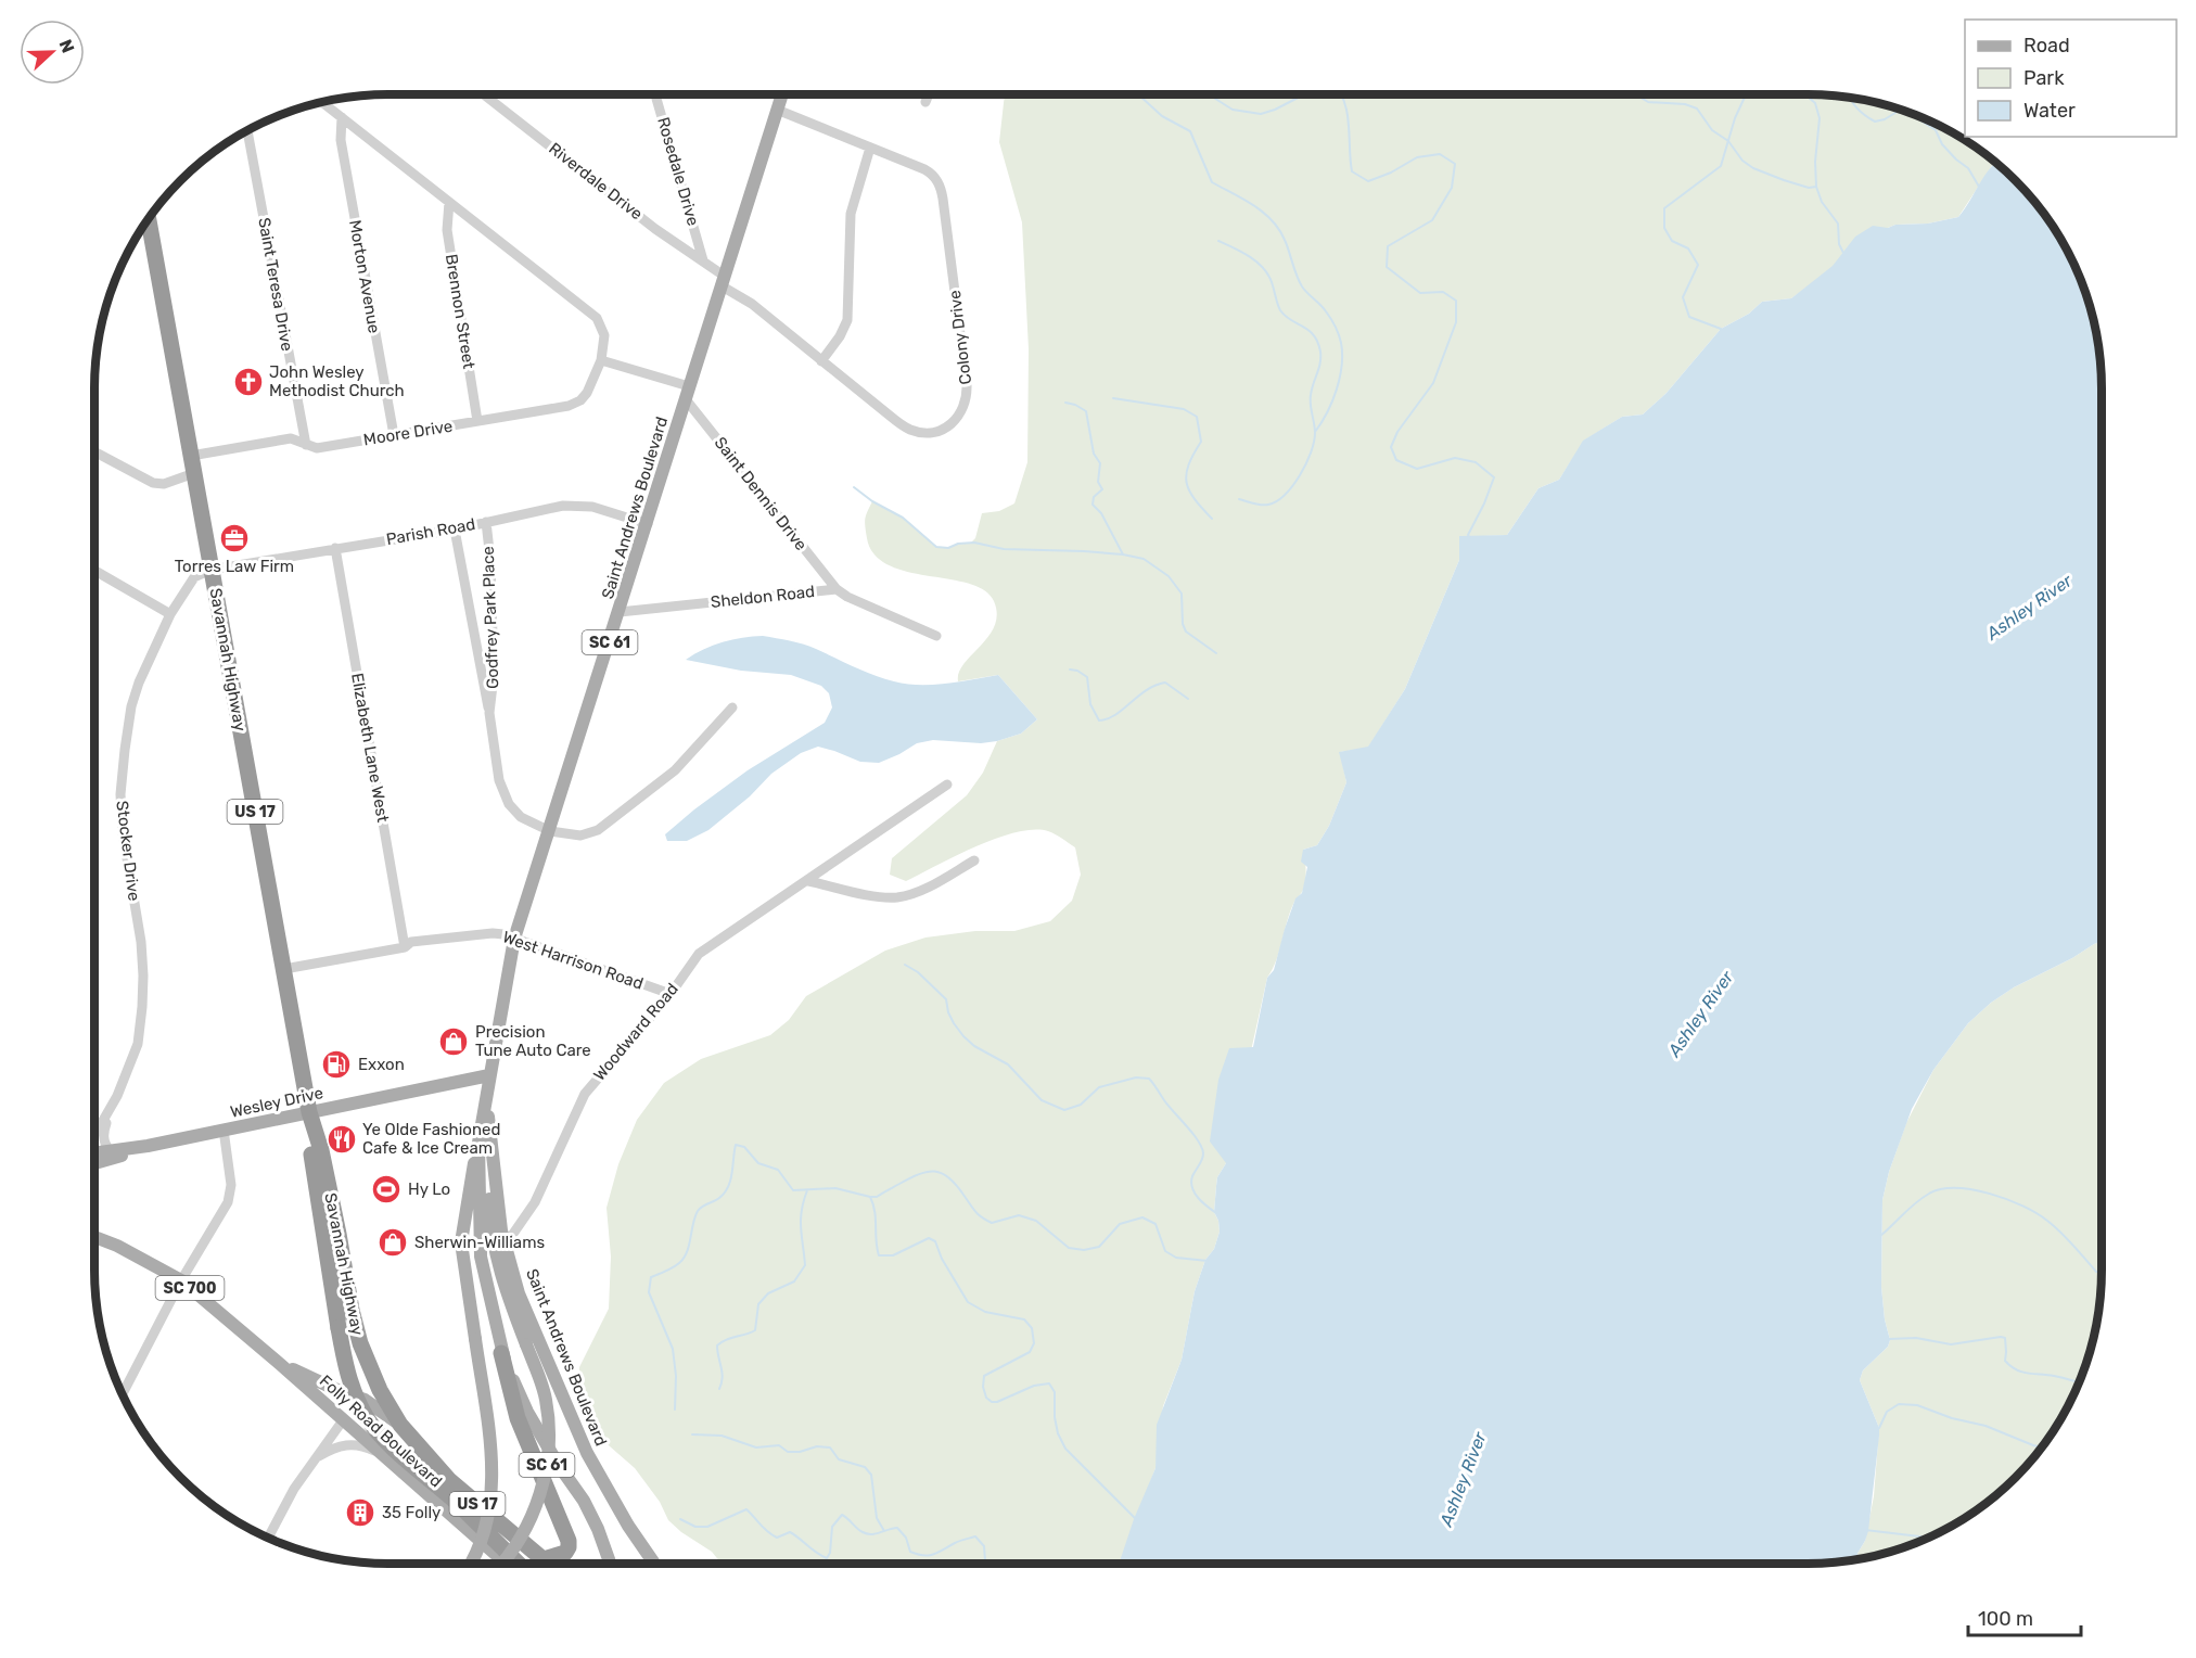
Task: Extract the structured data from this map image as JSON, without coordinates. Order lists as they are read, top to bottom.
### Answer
{
  "streets": {
    "highway": ["Savannah Highway", "US 17"],
    "main road": [
      "Saint Andrews Boulevard",
      "SC 61",
      "Wesley Drive",
      "SC 700",
      "Folly Road Boulevard"
    ],
    "street": [
      "Rosedale Drive",
      "Riverdale Drive",
      "Morton Avenue",
      "Saint Teresa Drive",
      "Brennon Street",
      "Colony Drive",
      "Moore Drive",
      "Saint Dennis Drive",
      "Parish Road",
      "Sheldon Road",
      "Godfrey Park Place",
      "Elizabeth Lane West",
      "Stocker Drive",
      "West Harrison Road",
      "Woodward Road"
    ]
  },
  "crossings": [
    ["Rosedale Drive", "Riverdale Drive"],
    ["Riverdale Drive", "Colony Drive"],
    ["Riverdale Drive", "Saint Andrews Boulevard"],
    ["Morton Avenue", "Moore Drive"],
    ["Saint Teresa Drive", "Moore Drive"],
    ["Brennon Street", "Moore Drive"],
    ["Colony Drive", "Saint Andrews Boulevard"],
    ["Moore Drive", "Savannah Highway"],
    ["Saint Dennis Drive", "Saint Andrews Boulevard"],
    ["Saint Dennis Drive", "Sheldon Road"],
    ["Saint Andrews Boulevard", "Parish Road"],
    ["Saint Andrews Boulevard", "Sheldon Road"],
    ["Saint Andrews Boulevard", "Godfrey Park Place"],
    ["Saint Andrews Boulevard", "SC 61"],
    ["Saint Andrews Boulevard", "West Harrison Road"],
    ["Saint Andrews Boulevard", "Woodward Road"],
    ["Saint Andrews Boulevard", "Wesley Drive"],
    ["Parish Road", "Godfrey Park Place"],
    ["Parish Road", "Savannah Highway"],
    ["Parish Road", "Elizabeth Lane West"],
    ["Parish Road", "Stocker Drive"],
    ["Savannah Highway", "Stocker Drive"],
    ["Savannah Highway", "West Harrison Road"],
    ["Savannah Highway", "Wesley Drive"],
    ["Savannah Highway", "Folly Road Boulevard"],
    ["Elizabeth Lane West", "West Harrison Road"],
    ["Stocker Drive", "Wesley Drive"],
    ["West Harrison Road", "Woodward Road"]
  ],
  "water": ["Ashley River"],
  "places": {
    "church": ["John Wesley Methodist Church"],
    "office": ["Torres Law Firm"],
    "shop": ["Precision Tune Auto Care", "Sherwin-Williams"],
    "fuel station": ["Exxon"],
    "restaurant": ["Ye Olde Fashioned Cafe & Ice Cream"],
    "sports": ["Hy Lo"],
    "building": ["35 Folly"]
  },
  "legend": ["Road", "Park", "Water"],
  "scale_bar": "100 m",
  "north": "right"
}
